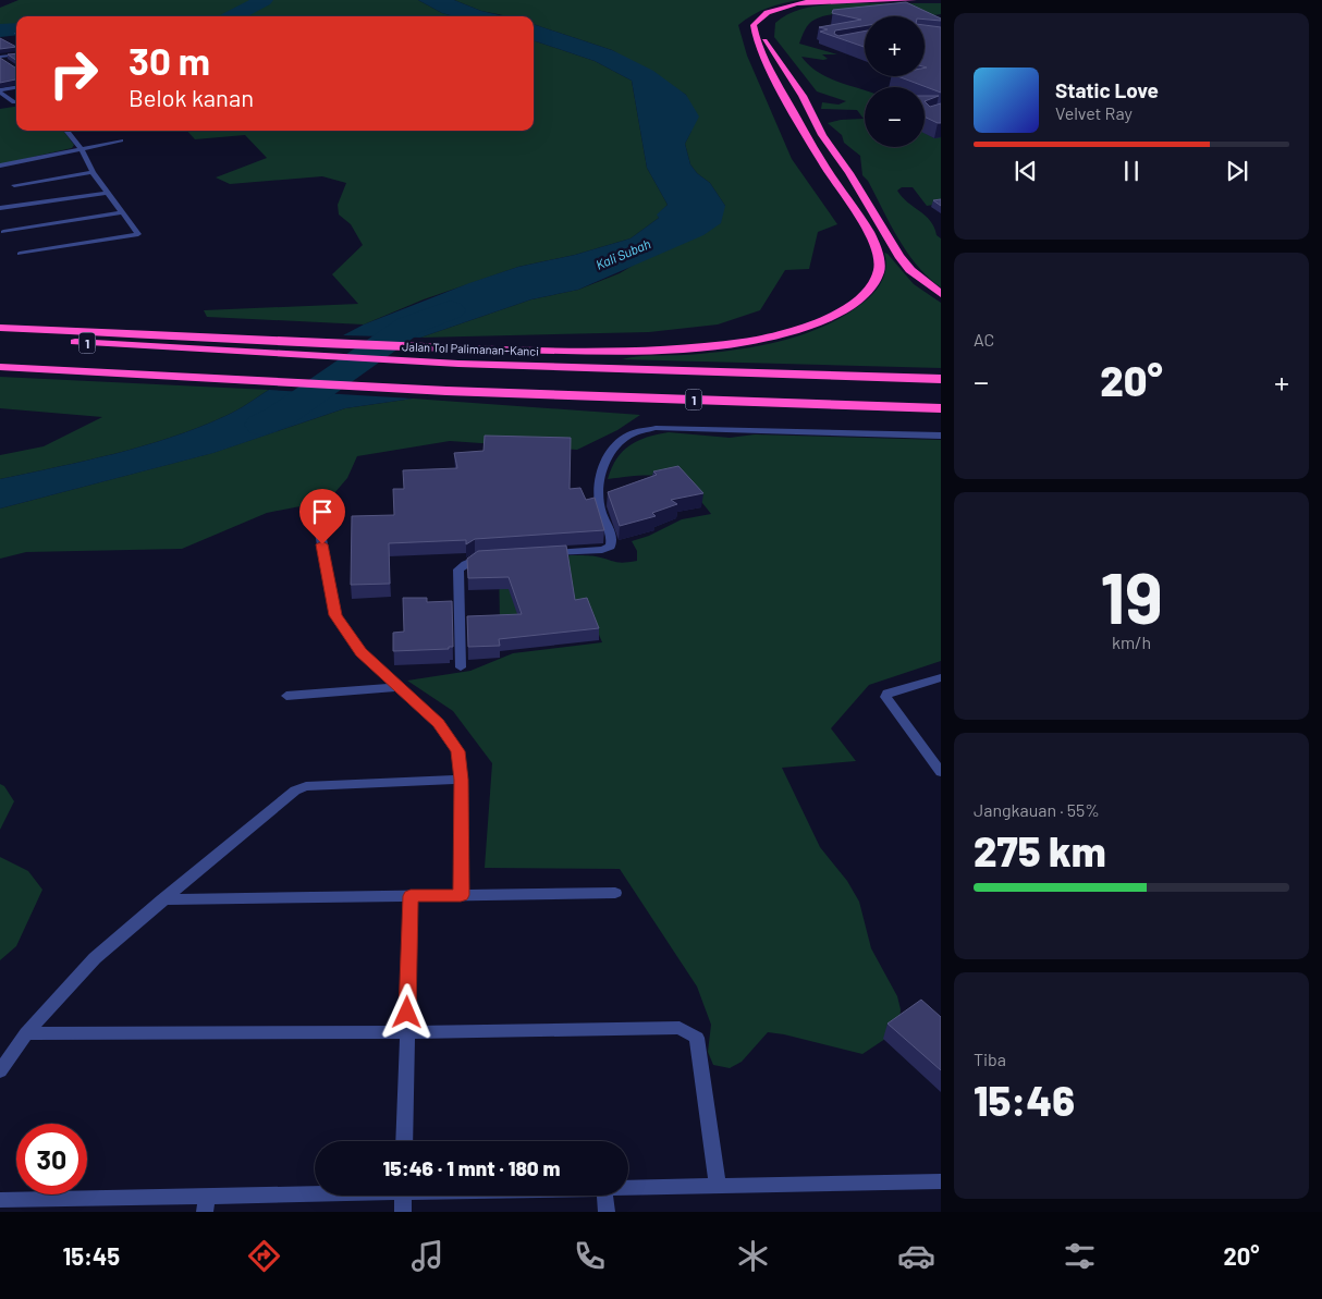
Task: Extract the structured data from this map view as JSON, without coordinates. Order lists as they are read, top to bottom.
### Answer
{
  "streets": {
    "highway": ["1", "Jalan Tol Palimanan–Kanci"]
  },
  "water": ["Kali Subah"],
  "page": {
    "map_buttons": ["+", "−"],
    "turn": ["30 m", "Belok kanan"],
    "song": ["Static Love", "Velvet Ray"],
    "tile": [
      "AC",
      ["19", "km/h"],
      ["Jangkauan · 55%", "275 km"],
      ["Tiba", "15:46"]
    ],
    "heat": ["−", "20°", "+"],
    "limit": "30",
    "trip": "15:46 · 1 mnt · 180 m",
    "tabs": ["15:45", "20°"]
  }
}
